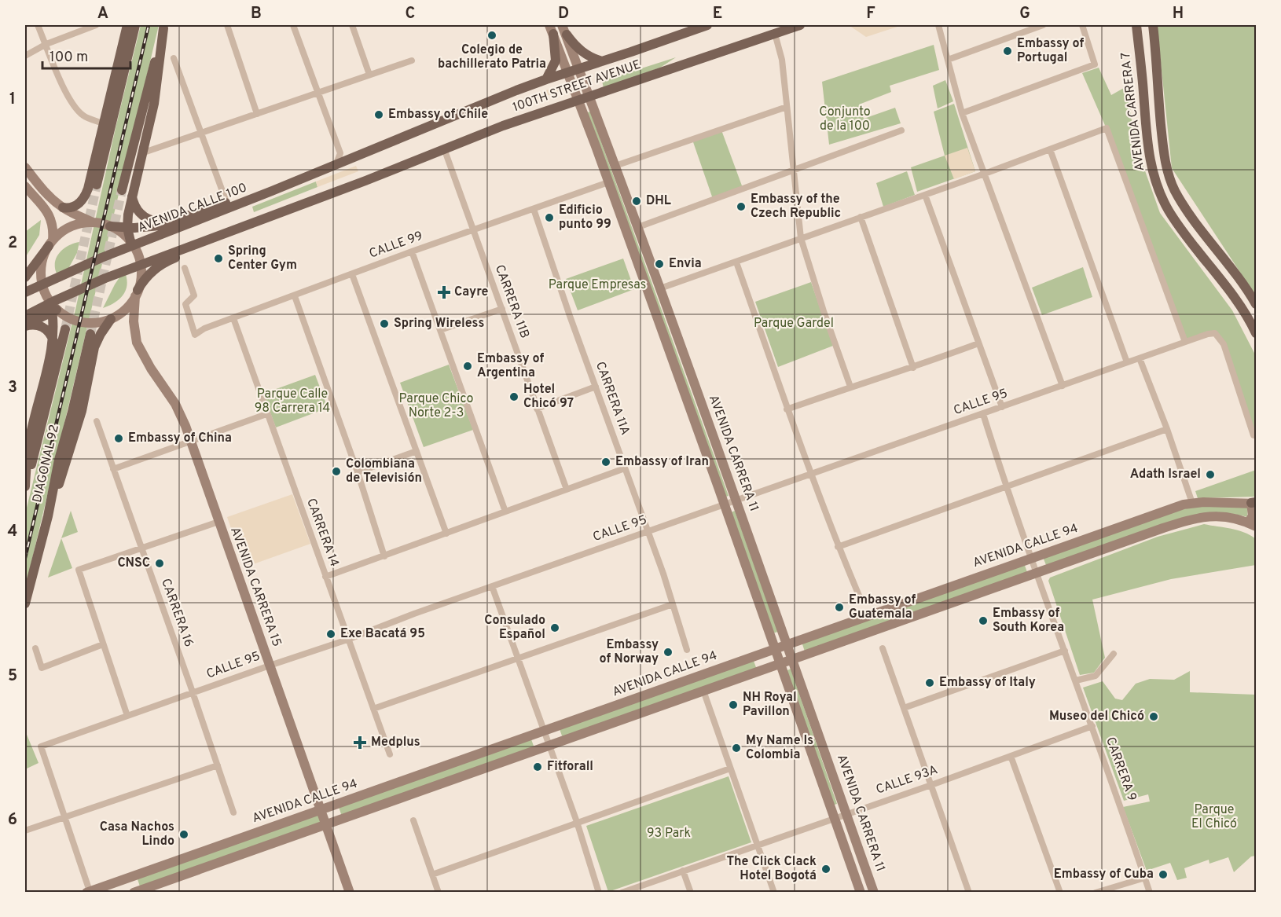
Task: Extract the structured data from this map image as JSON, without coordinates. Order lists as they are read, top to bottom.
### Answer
{
  "streets": {
    "main road": [
      "100TH STREET AVENUE",
      "AVENIDA CARRERA 7",
      "AVENIDA CALLE 100",
      "AVENIDA CARRERA 11",
      "DIAGONAL 92",
      "AVENIDA CALLE 94",
      "AVENIDA CARRERA 15"
    ],
    "street": [
      "CALLE 99",
      "CARRERA 11B",
      "CARRERA 11A",
      "CALLE 95",
      "CARRERA 14",
      "CARRERA 16",
      "CARRERA 9",
      "CALLE 93A"
    ]
  },
  "crossings": [
    ["100TH STREET AVENUE", "AVENIDA CALLE 100"],
    ["100TH STREET AVENUE", "CARRERA 11B"],
    ["100TH STREET AVENUE", "AVENIDA CARRERA 11"],
    ["CALLE 99", "CARRERA 11B"],
    ["CALLE 99", "CARRERA 11A"],
    ["CALLE 99", "AVENIDA CARRERA 11"],
    ["CALLE 99", "CARRERA 14"],
    ["CARRERA 11A", "CALLE 95"],
    ["CALLE 95", "AVENIDA CARRERA 11"],
    ["CALLE 95", "CARRERA 14"],
    ["CALLE 95", "AVENIDA CARRERA 15"],
    ["CALLE 95", "CARRERA 16"],
    ["CALLE 95", "CARRERA 9"],
    ["AVENIDA CARRERA 11", "AVENIDA CALLE 94"],
    ["AVENIDA CARRERA 11", "CALLE 93A"],
    ["AVENIDA CALLE 94", "AVENIDA CARRERA 15"],
    ["AVENIDA CALLE 94", "CARRERA 9"],
    ["CARRERA 9", "CALLE 93A"]
  ],
  "parks": [
    "Conjunto de la 100",
    "Parque Empresas",
    "Parque Gardel",
    "Parque Calle 98 Carrera 14",
    "Parque Chico Norte 2-3",
    "Parque El Chicó",
    "93 Park"
  ],
  "places": {
    "other": [
      "Colegio de bachillerato Patria",
      "Embassy of Portugal",
      "Embassy of Chile",
      "DHL",
      "Embassy of the Czech Republic",
      "Edificio punto 99",
      "Spring Center Gym",
      "Envia",
      "Spring Wireless",
      "Embassy of Argentina",
      "Hotel Chicó 97",
      "Embassy of China",
      "Embassy of Iran",
      "Colombiana de Televisión",
      "Adath Israel",
      "CNSC",
      "Embassy of Guatemala",
      "Embassy of South Korea",
      "Consulado Español",
      "Exe Bacatá 95",
      "Embassy of Norway",
      "Embassy of Italy",
      "NH Royal Pavillon",
      "Museo del Chicó",
      "My Name Is Colombia",
      "Fitforall",
      "Casa Nachos Lindo",
      "The Click Clack Hotel Bogotá",
      "Embassy of Cuba"
    ],
    "health": ["Cayre", "Medplus"]
  },
  "scale_bar": "100 m",
  "grid": {
    "columns": [
      "A",
      "B",
      "C",
      "D",
      "E",
      "F",
      "G",
      "H"
    ],
    "rows": [
      "1",
      "2",
      "3",
      "4",
      "5",
      "6"
    ]
  }
}
